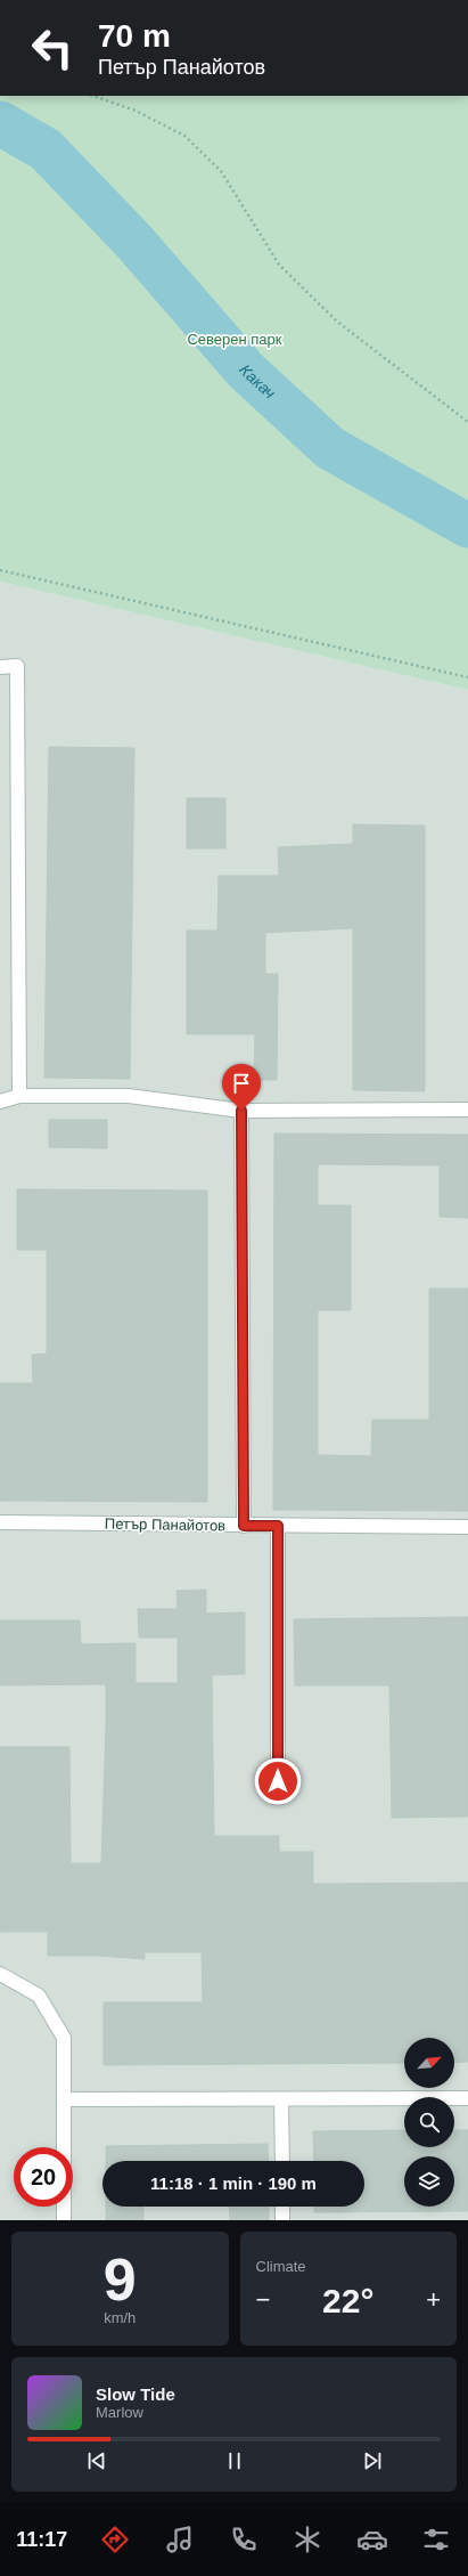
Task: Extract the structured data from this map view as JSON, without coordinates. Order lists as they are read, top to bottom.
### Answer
{
  "streets": {
    "street": ["Петър Панайотов"]
  },
  "water": ["Какач"],
  "parks": ["Северен парк"],
  "north": "top right",
  "page": {
    "turn": ["70 m", "Петър Панайотов"],
    "limit": "20",
    "trip": "11:18 · 1 min · 190 m",
    "tile": [
      ["9", "km/h"],
      "Climate"
    ],
    "heat": ["−", "22°", "+"],
    "song": ["Slow Tide", "Marlow"],
    "tabs": "11:17"
  }
}
